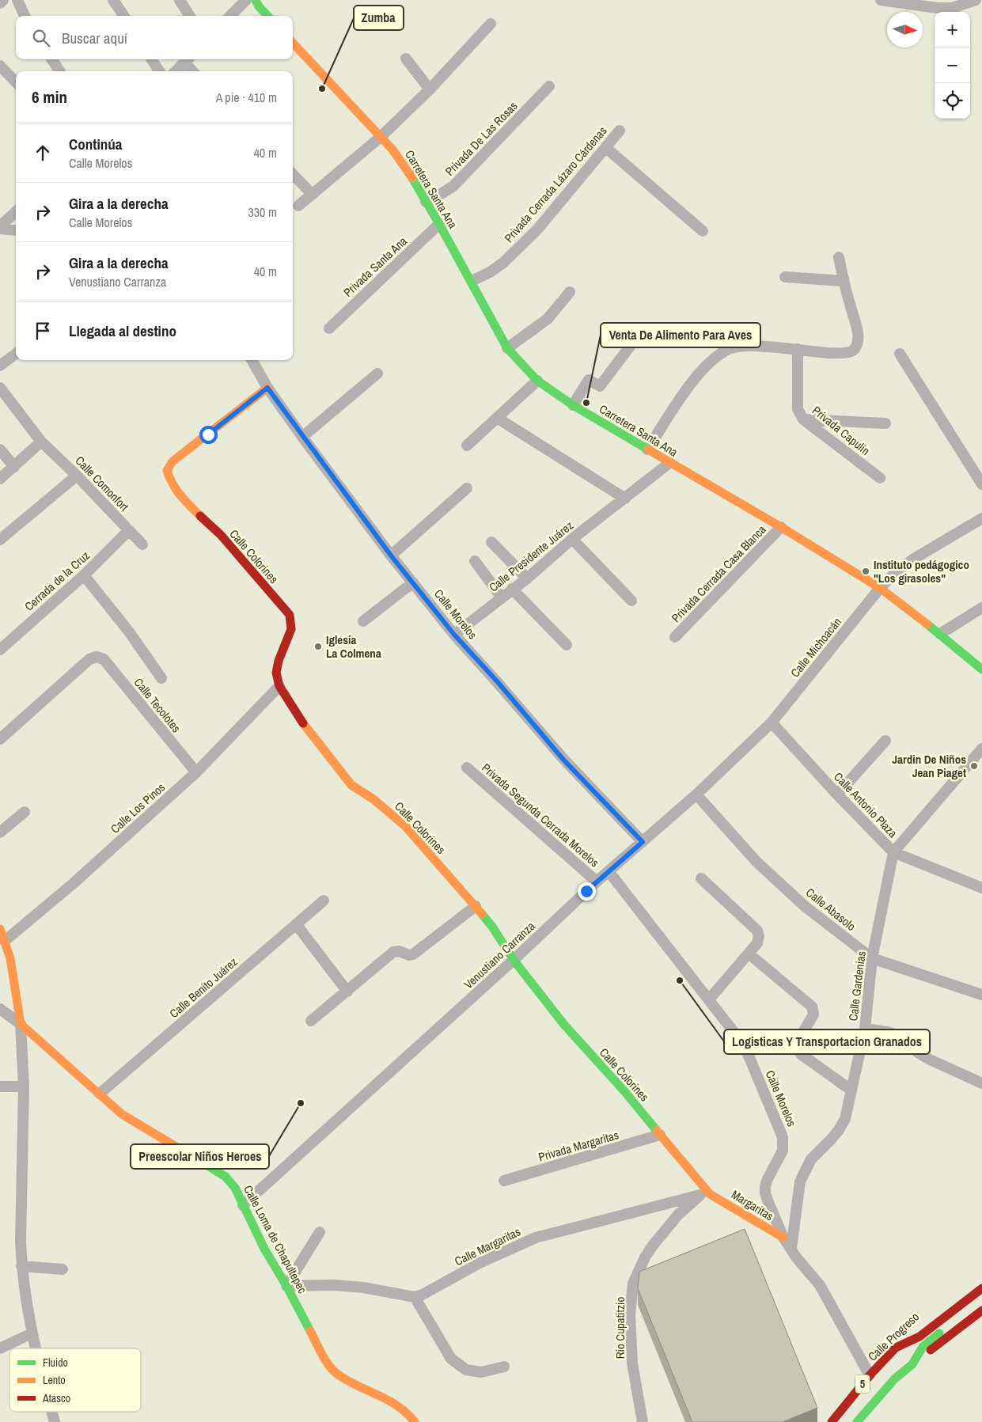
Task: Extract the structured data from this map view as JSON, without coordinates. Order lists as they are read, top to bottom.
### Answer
{
  "streets": {
    "street": [
      "Privada De Las Rosas",
      "Privada Cerrada Lázaro Cárdenas",
      "Carretera Santa Ana",
      "Privada Santa Ana",
      "Privada Capulín",
      "Calle Comonfort",
      "Calle Colorines",
      "Calle Presidente Juárez",
      "Privada Cerrada Casa Blanca",
      "Cerrada de la Cruz",
      "Calle Morelos",
      "Calle Michoacán",
      "Calle Tecolotes",
      "Calle Antonio Plaza",
      "Calle Los Pinos",
      "Privada Segunda Cerrada Morelos",
      "Calle Abasolo",
      "Venustiano Carranza",
      "Calle Gardenias",
      "Calle Benito Juárez",
      "Privada Margaritas",
      "Margaritas",
      "Calle Loma de Chapultepec",
      "Calle Margaritas",
      "Río Cupatitzio",
      "Calle Progreso",
      "5"
    ]
  },
  "crossings": [
    ["Privada De Las Rosas", "Carretera Santa Ana"],
    ["Privada Cerrada Lázaro Cárdenas", "Carretera Santa Ana"],
    ["Carretera Santa Ana", "Privada Santa Ana"],
    ["Carretera Santa Ana", "Calle Presidente Juárez"],
    ["Carretera Santa Ana", "Privada Cerrada Casa Blanca"],
    ["Carretera Santa Ana", "Calle Michoacán"],
    ["Calle Comonfort", "Cerrada de la Cruz"],
    ["Calle Colorines", "Calle Morelos"],
    ["Calle Colorines", "Calle Los Pinos"],
    ["Calle Colorines", "Venustiano Carranza"],
    ["Calle Colorines", "Privada Margaritas"],
    ["Calle Colorines", "Margaritas"],
    ["Calle Colorines", "Calle Margaritas"],
    ["Calle Colorines", "Río Cupatitzio"],
    ["Calle Presidente Juárez", "Calle Morelos"],
    ["Calle Morelos", "Venustiano Carranza"],
    ["Calle Morelos", "Calle Gardenias"],
    ["Calle Morelos", "Margaritas"],
    ["Calle Morelos", "Calle Progreso"],
    ["Calle Michoacán", "Calle Antonio Plaza"],
    ["Calle Michoacán", "Venustiano Carranza"],
    ["Calle Tecolotes", "Calle Los Pinos"],
    ["Calle Antonio Plaza", "Venustiano Carranza"],
    ["Calle Antonio Plaza", "Calle Gardenias"],
    ["Privada Segunda Cerrada Morelos", "Venustiano Carranza"],
    ["Calle Abasolo", "Venustiano Carranza"],
    ["Calle Abasolo", "Calle Gardenias"],
    ["Venustiano Carranza", "Calle Loma de Chapultepec"],
    ["Calle Benito Juárez", "Calle Loma de Chapultepec"],
    ["Margaritas", "Calle Margaritas"],
    ["Margaritas", "Río Cupatitzio"],
    ["Calle Margaritas", "Río Cupatitzio"]
  ],
  "places": [
    "Zumba",
    "Venta De Alimento Para Aves",
    "Instituto pedágogico \"Los girasoles\"",
    "Iglesia La Colmena",
    "Jardin De Niños Jean Piaget",
    "Logisticas Y Transportacion Granados",
    "Preescolar Niños Heroes"
  ],
  "legend": ["Fluido", "Lento", "Atasco"],
  "north": "right",
  "page": {
    "map_buttons": ["+", "−"],
    "search": "Buscar aquí",
    "heading": ["6 min", "A pie · 410 m"],
    "list": [
      ["Continúa", "Calle Morelos", "40 m"],
      ["Gira a la derecha", "Calle Morelos", "330 m"],
      ["Gira a la derecha", "Venustiano Carranza", "40 m"],
      "Llegada al destino"
    ]
  }
}
